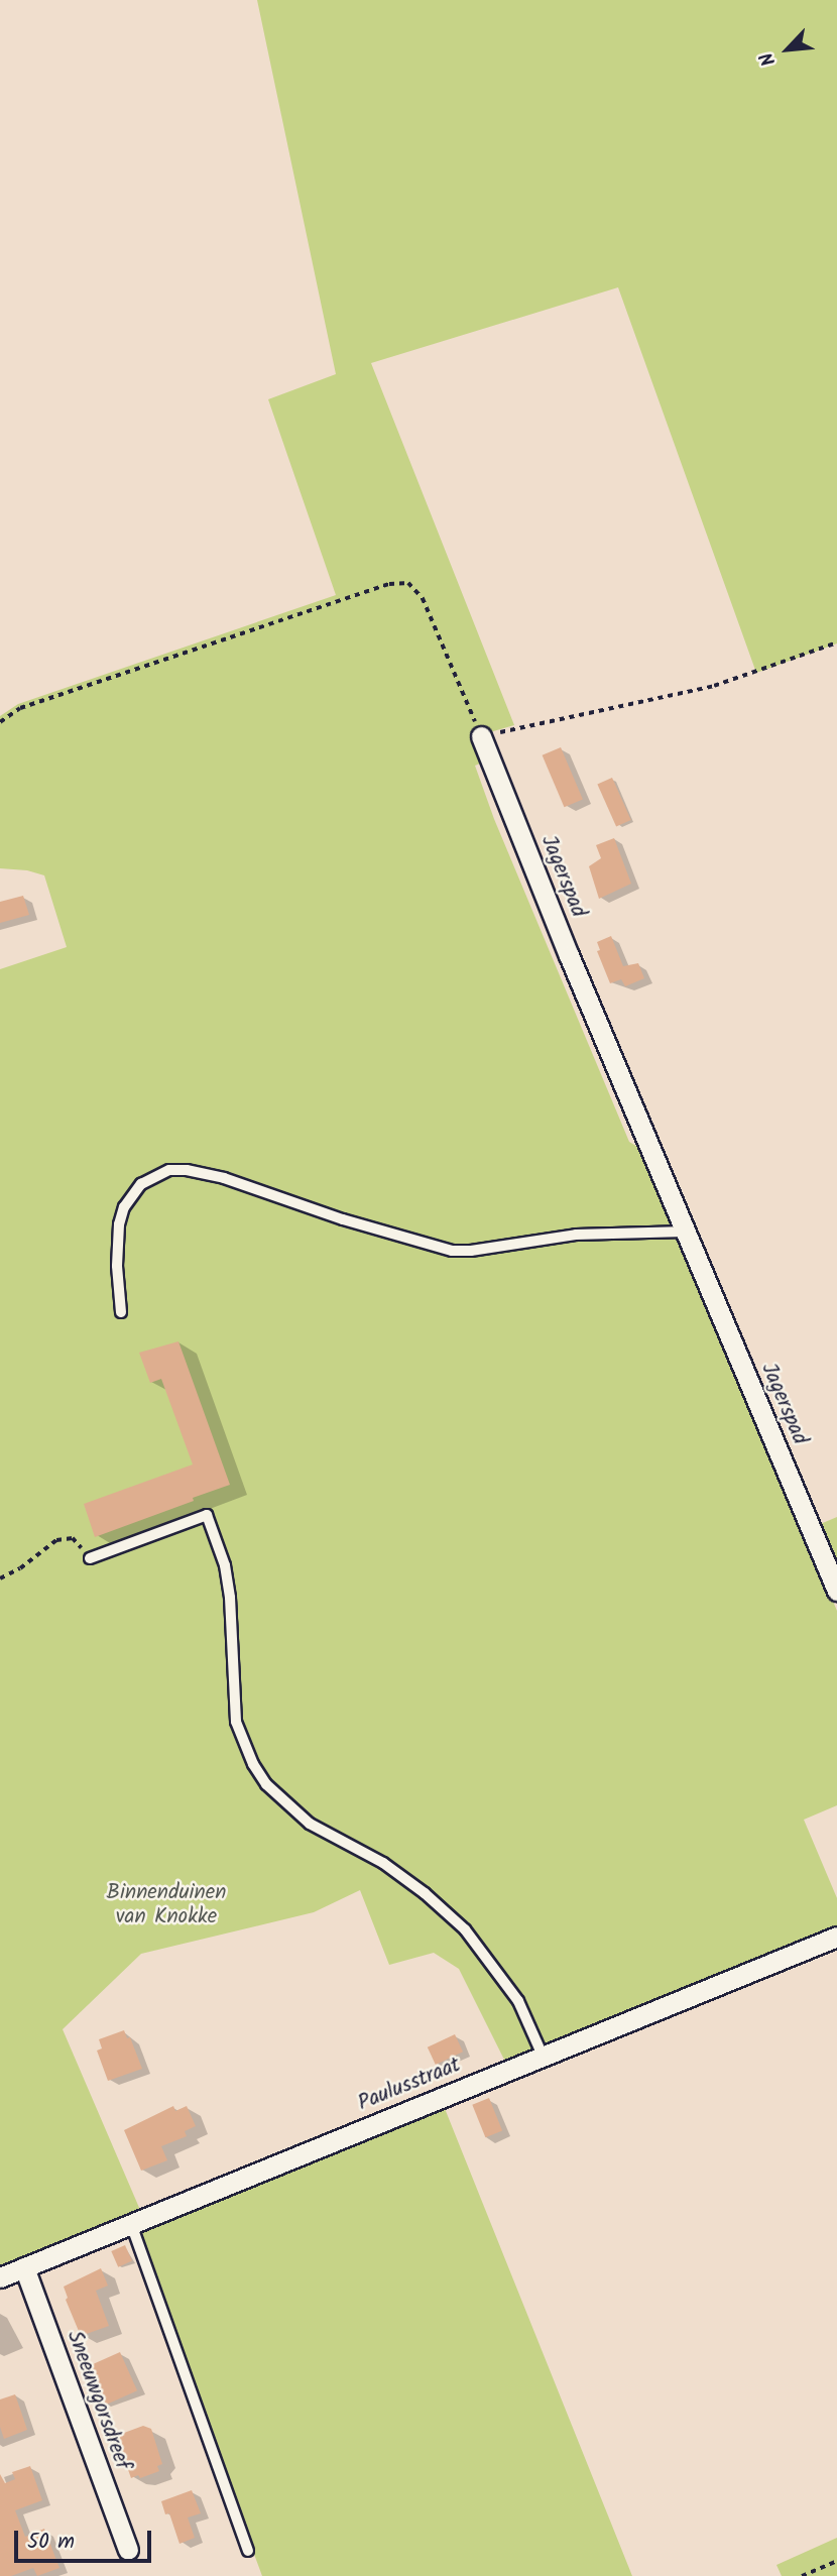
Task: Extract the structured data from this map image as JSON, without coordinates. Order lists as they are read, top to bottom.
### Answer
{
  "streets": {
    "street": ["Jagerspad", "Paulusstraat", "Sneeuwgorsdreef"]
  },
  "crossings": [
    ["Paulusstraat", "Sneeuwgorsdreef"]
  ],
  "parks": ["Binnenduinen van Knokke"],
  "scale_bar": "50 m",
  "north": "bottom left"
}
